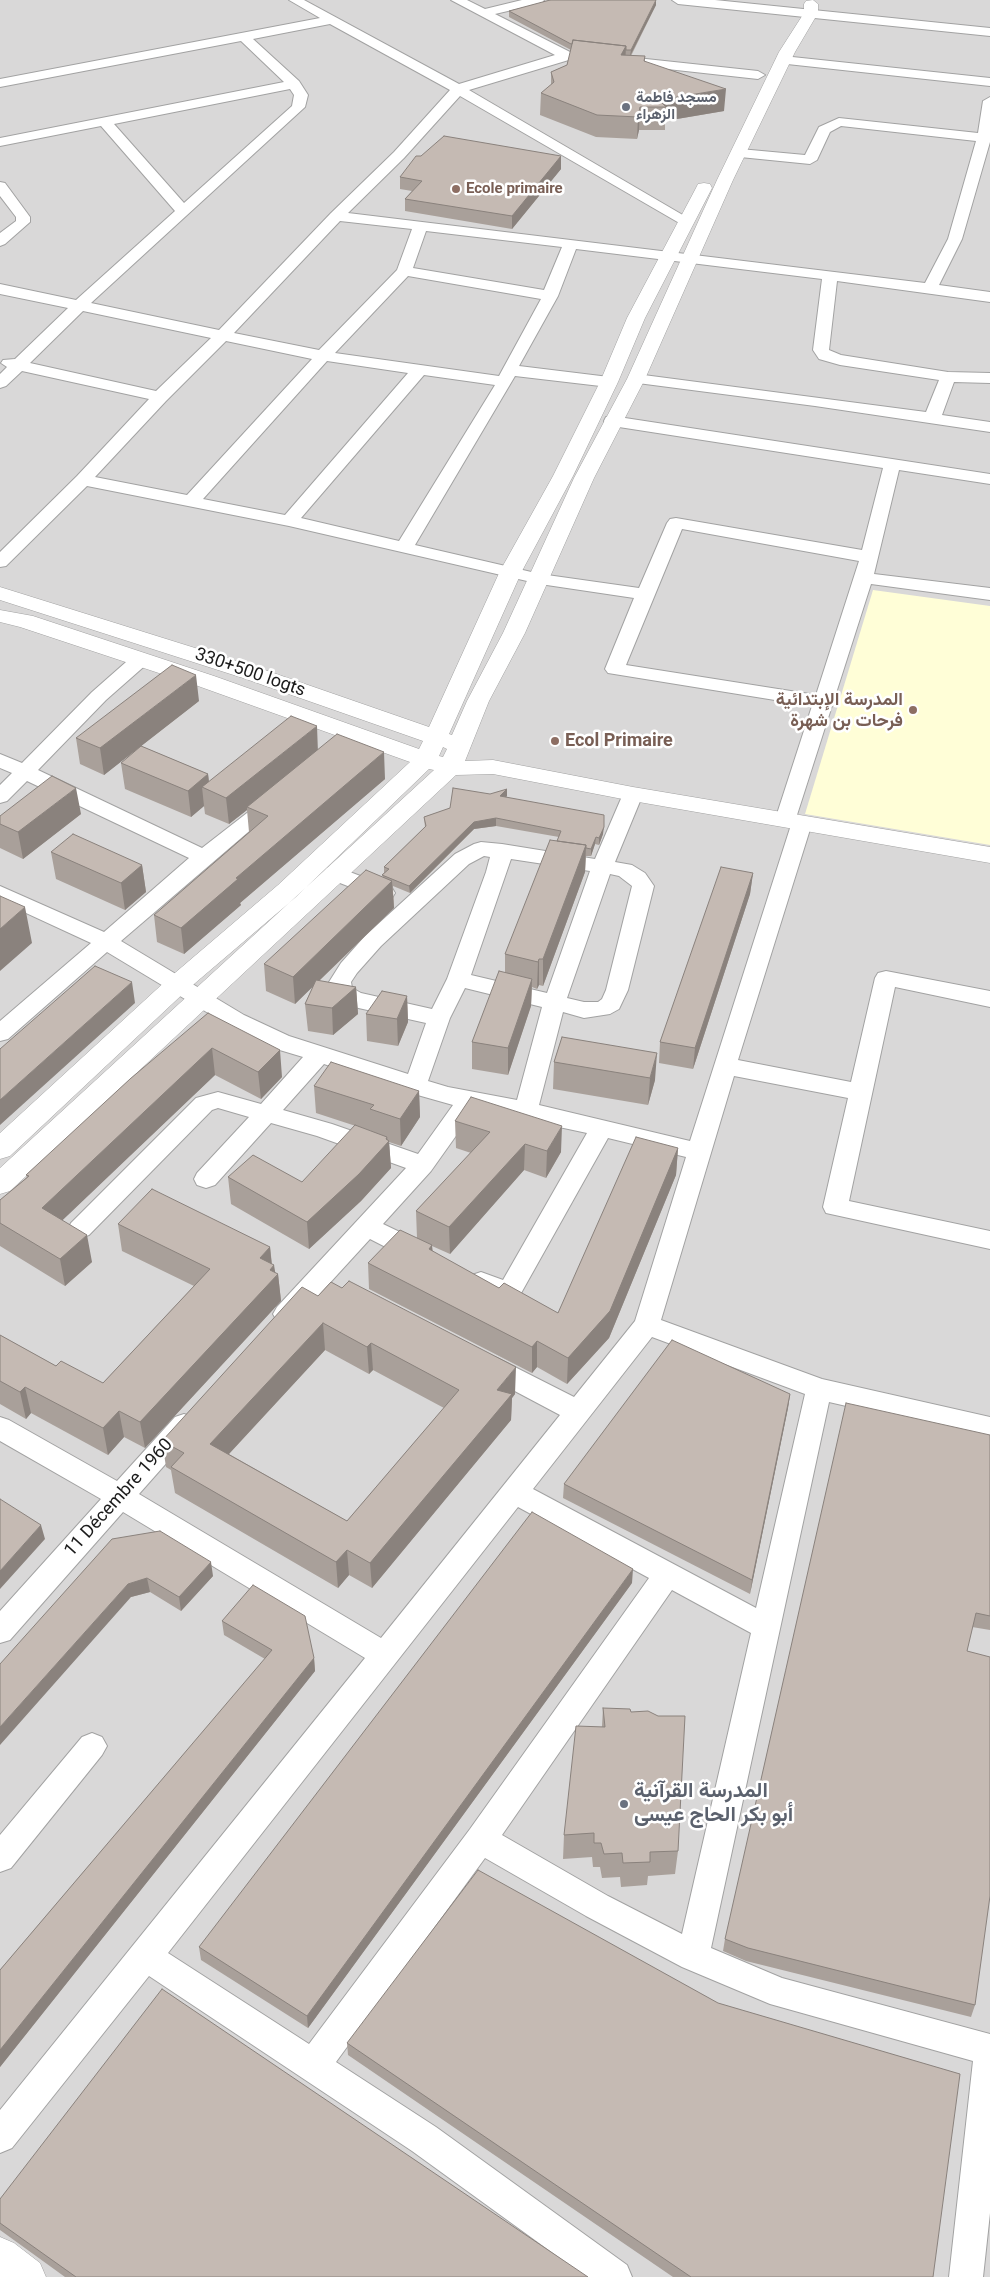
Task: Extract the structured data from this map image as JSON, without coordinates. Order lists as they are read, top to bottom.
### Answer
{
  "streets": {
    "street": ["330+500 logts", "11 Décembre 1960"]
  },
  "places": [
    "مسجد فاطمة الزهراء",
    "Ecole primaire",
    "المدرسة الإبتدائية فرحات بن شهرة",
    "Ecol Primaire",
    "المدرسة القرآنية أبو بكر الحاج عيسى"
  ]
}
